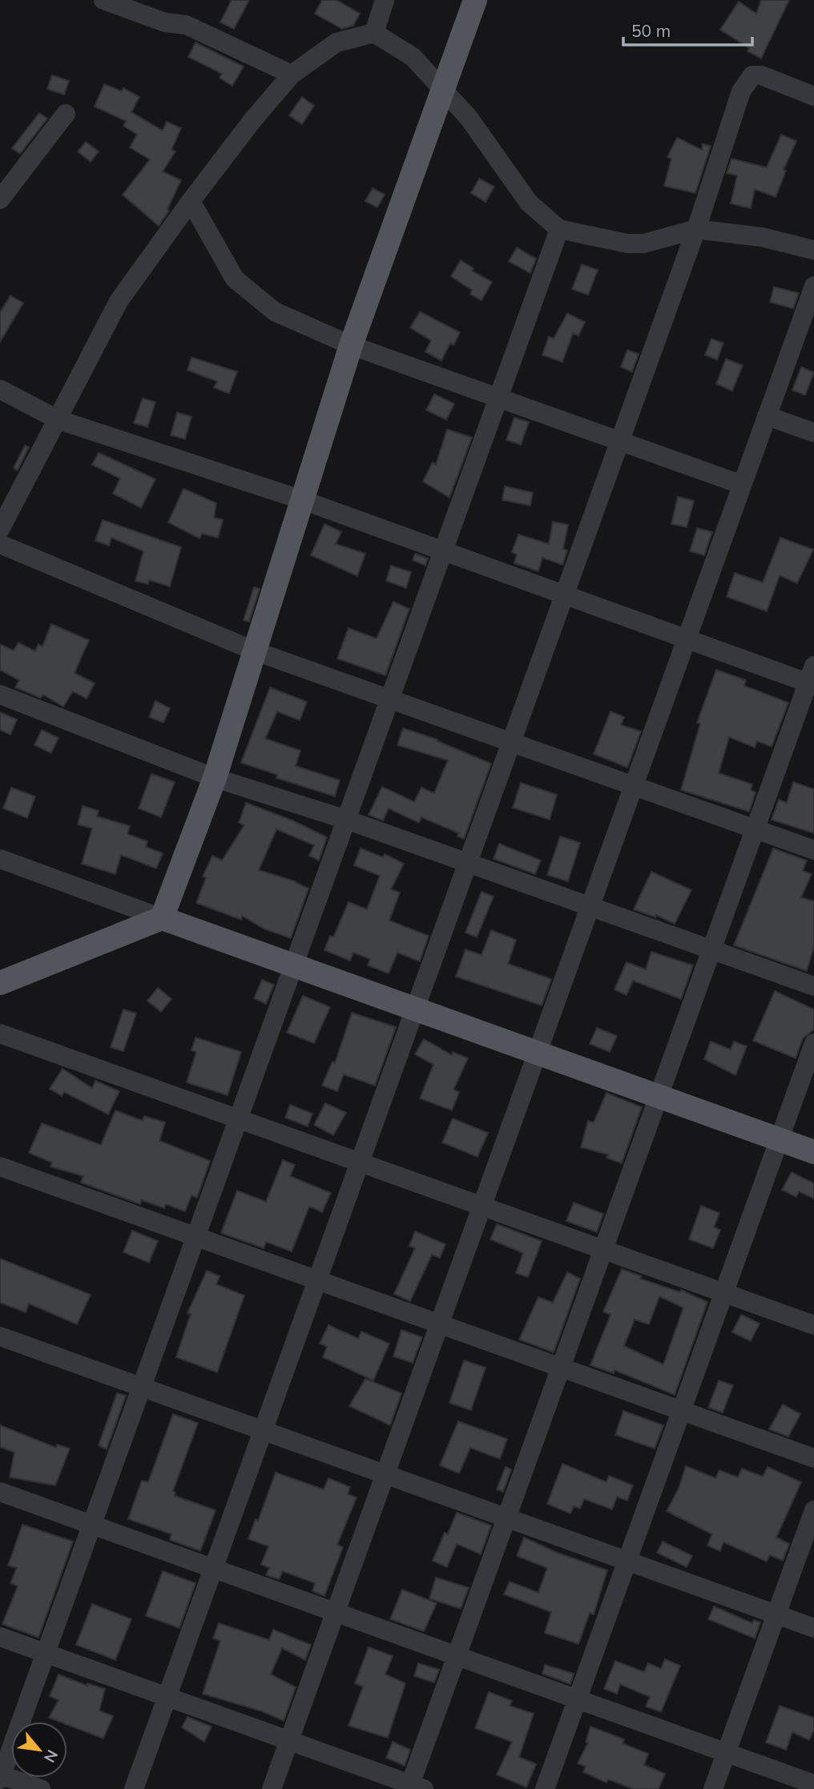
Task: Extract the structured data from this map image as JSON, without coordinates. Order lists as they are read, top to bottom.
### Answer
{
  "scale_bar": "50 m",
  "north": "bottom right"
}
